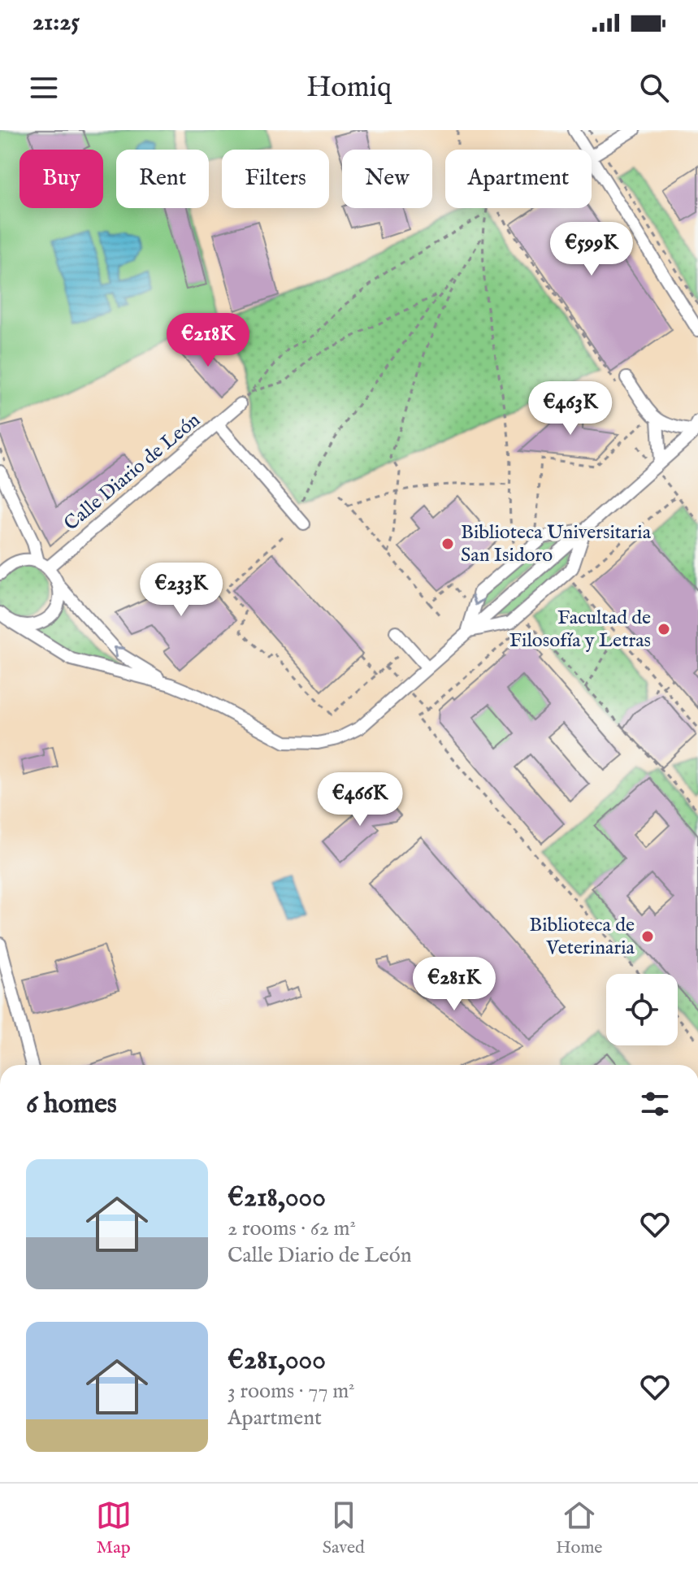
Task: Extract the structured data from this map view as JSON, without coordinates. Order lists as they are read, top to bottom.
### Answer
{
  "streets": {
    "street": ["Calle Diario de León"]
  },
  "places": ["Biblioteca Universitaria San Isidoro", "Facultad de Filosofía y Letras", "Biblioteca de Veterinaria"],
  "page": {
    "status": "21:25",
    "header": "Homiq",
    "chip": [
      "Buy",
      "Rent",
      "Filters",
      "New",
      "Apartment"
    ],
    "price": [
      "€599K",
      "€218K",
      "€463K",
      "€233K",
      "€466K",
      "€281K"
    ],
    "heading": "6 homes",
    "list": [
      {
        "name": "€218,000",
        "note": "2 rooms · 62 m² · Calle Diario de León"
      },
      {
        "name": "€281,000",
        "note": "3 rooms · 77 m² · Apartment"
      }
    ],
    "tabs": ["Map", "Saved", "Home"]
  }
}
